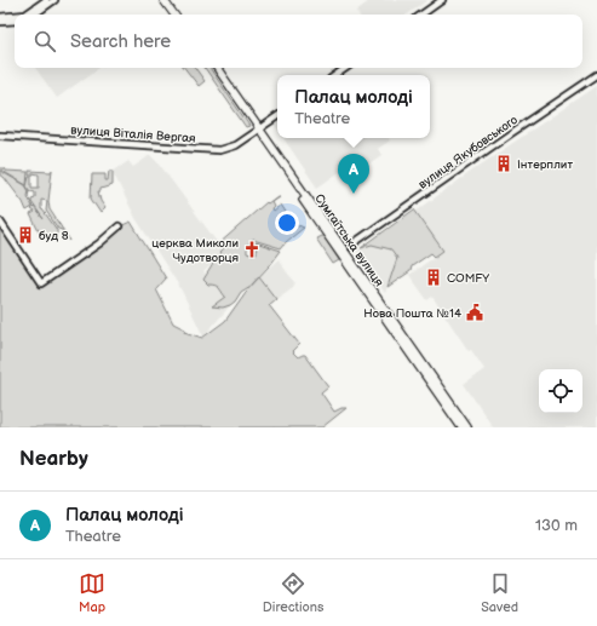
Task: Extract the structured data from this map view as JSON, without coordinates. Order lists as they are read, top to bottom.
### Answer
{
  "streets": {
    "main road": ["Сумгаїтська вулиця"],
    "street": ["вулиця Віталія Вергая", "вулиця Якубовського"]
  },
  "crossings": [
    ["вулиця Віталія Вергая", "Сумгаїтська вулиця"]
  ],
  "places": {
    "building": ["Інтерплит", "буд 8", "COMFY"],
    "church": ["церква Миколи Чудотворця"],
    "public building": ["Нова Пошта №14"]
  },
  "page": {
    "search": "Search here",
    "popup": ["Палац молоді", "Theatre"],
    "pins": "A",
    "heading": "Nearby",
    "list": [
      {
        "mark": "A",
        "name": "Палац молоді",
        "note": "Theatre",
        "value": "130 m"
      }
    ],
    "nav": ["Map", "Directions", "Saved"]
  }
}
